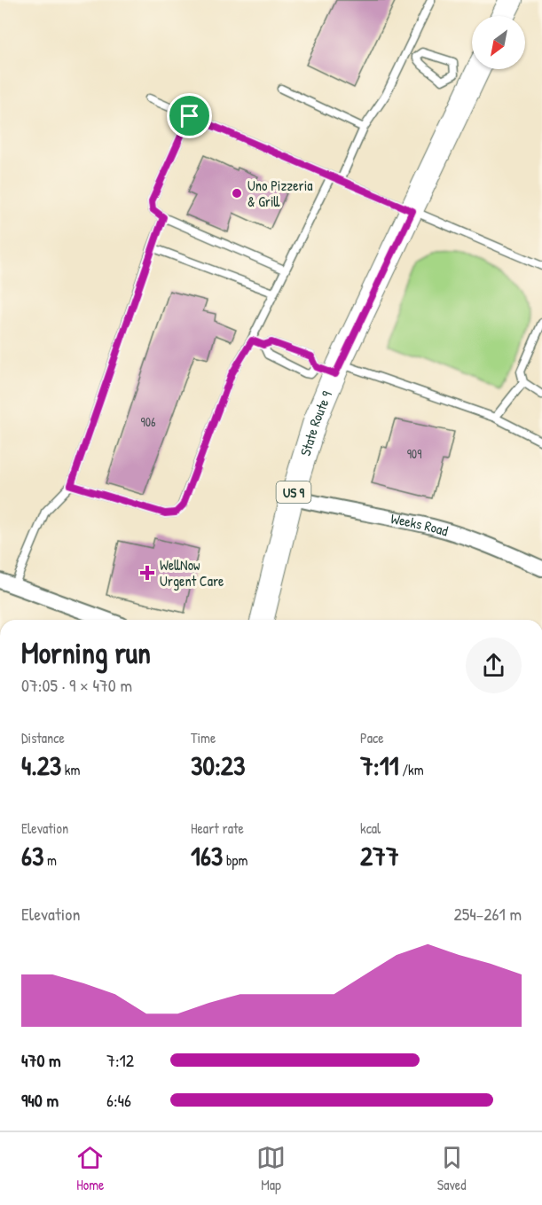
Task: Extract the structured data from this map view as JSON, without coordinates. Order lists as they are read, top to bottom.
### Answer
{
  "streets": {
    "main road": ["State Route 9", "US 9"],
    "street": ["Weeks Road"]
  },
  "crossings": [
    ["State Route 9", "Weeks Road"]
  ],
  "places": {
    "other": ["Uno Pizzeria & Grill"],
    "health": ["WellNow Urgent Care"]
  },
  "house_numbers": ["906", "909"],
  "north": "bottom left",
  "page": {
    "heading": ["Morning run", "07:05 · 9 × 470 m"],
    "stats": [
      ["Distance", "4.23 km"],
      ["Time", "30:23"],
      ["Pace", "7:11 /km"],
      ["Elevation", "63 m"],
      ["Heart rate", "163 bpm"],
      ["kcal", "277"]
    ],
    "chart": ["Elevation", "254–261 m"],
    "list": [
      {
        "name": "470 m",
        "note": "7:12"
      },
      {
        "name": "940 m",
        "note": "6:46"
      }
    ],
    "tabs": ["Home", "Map", "Saved"]
  }
}
